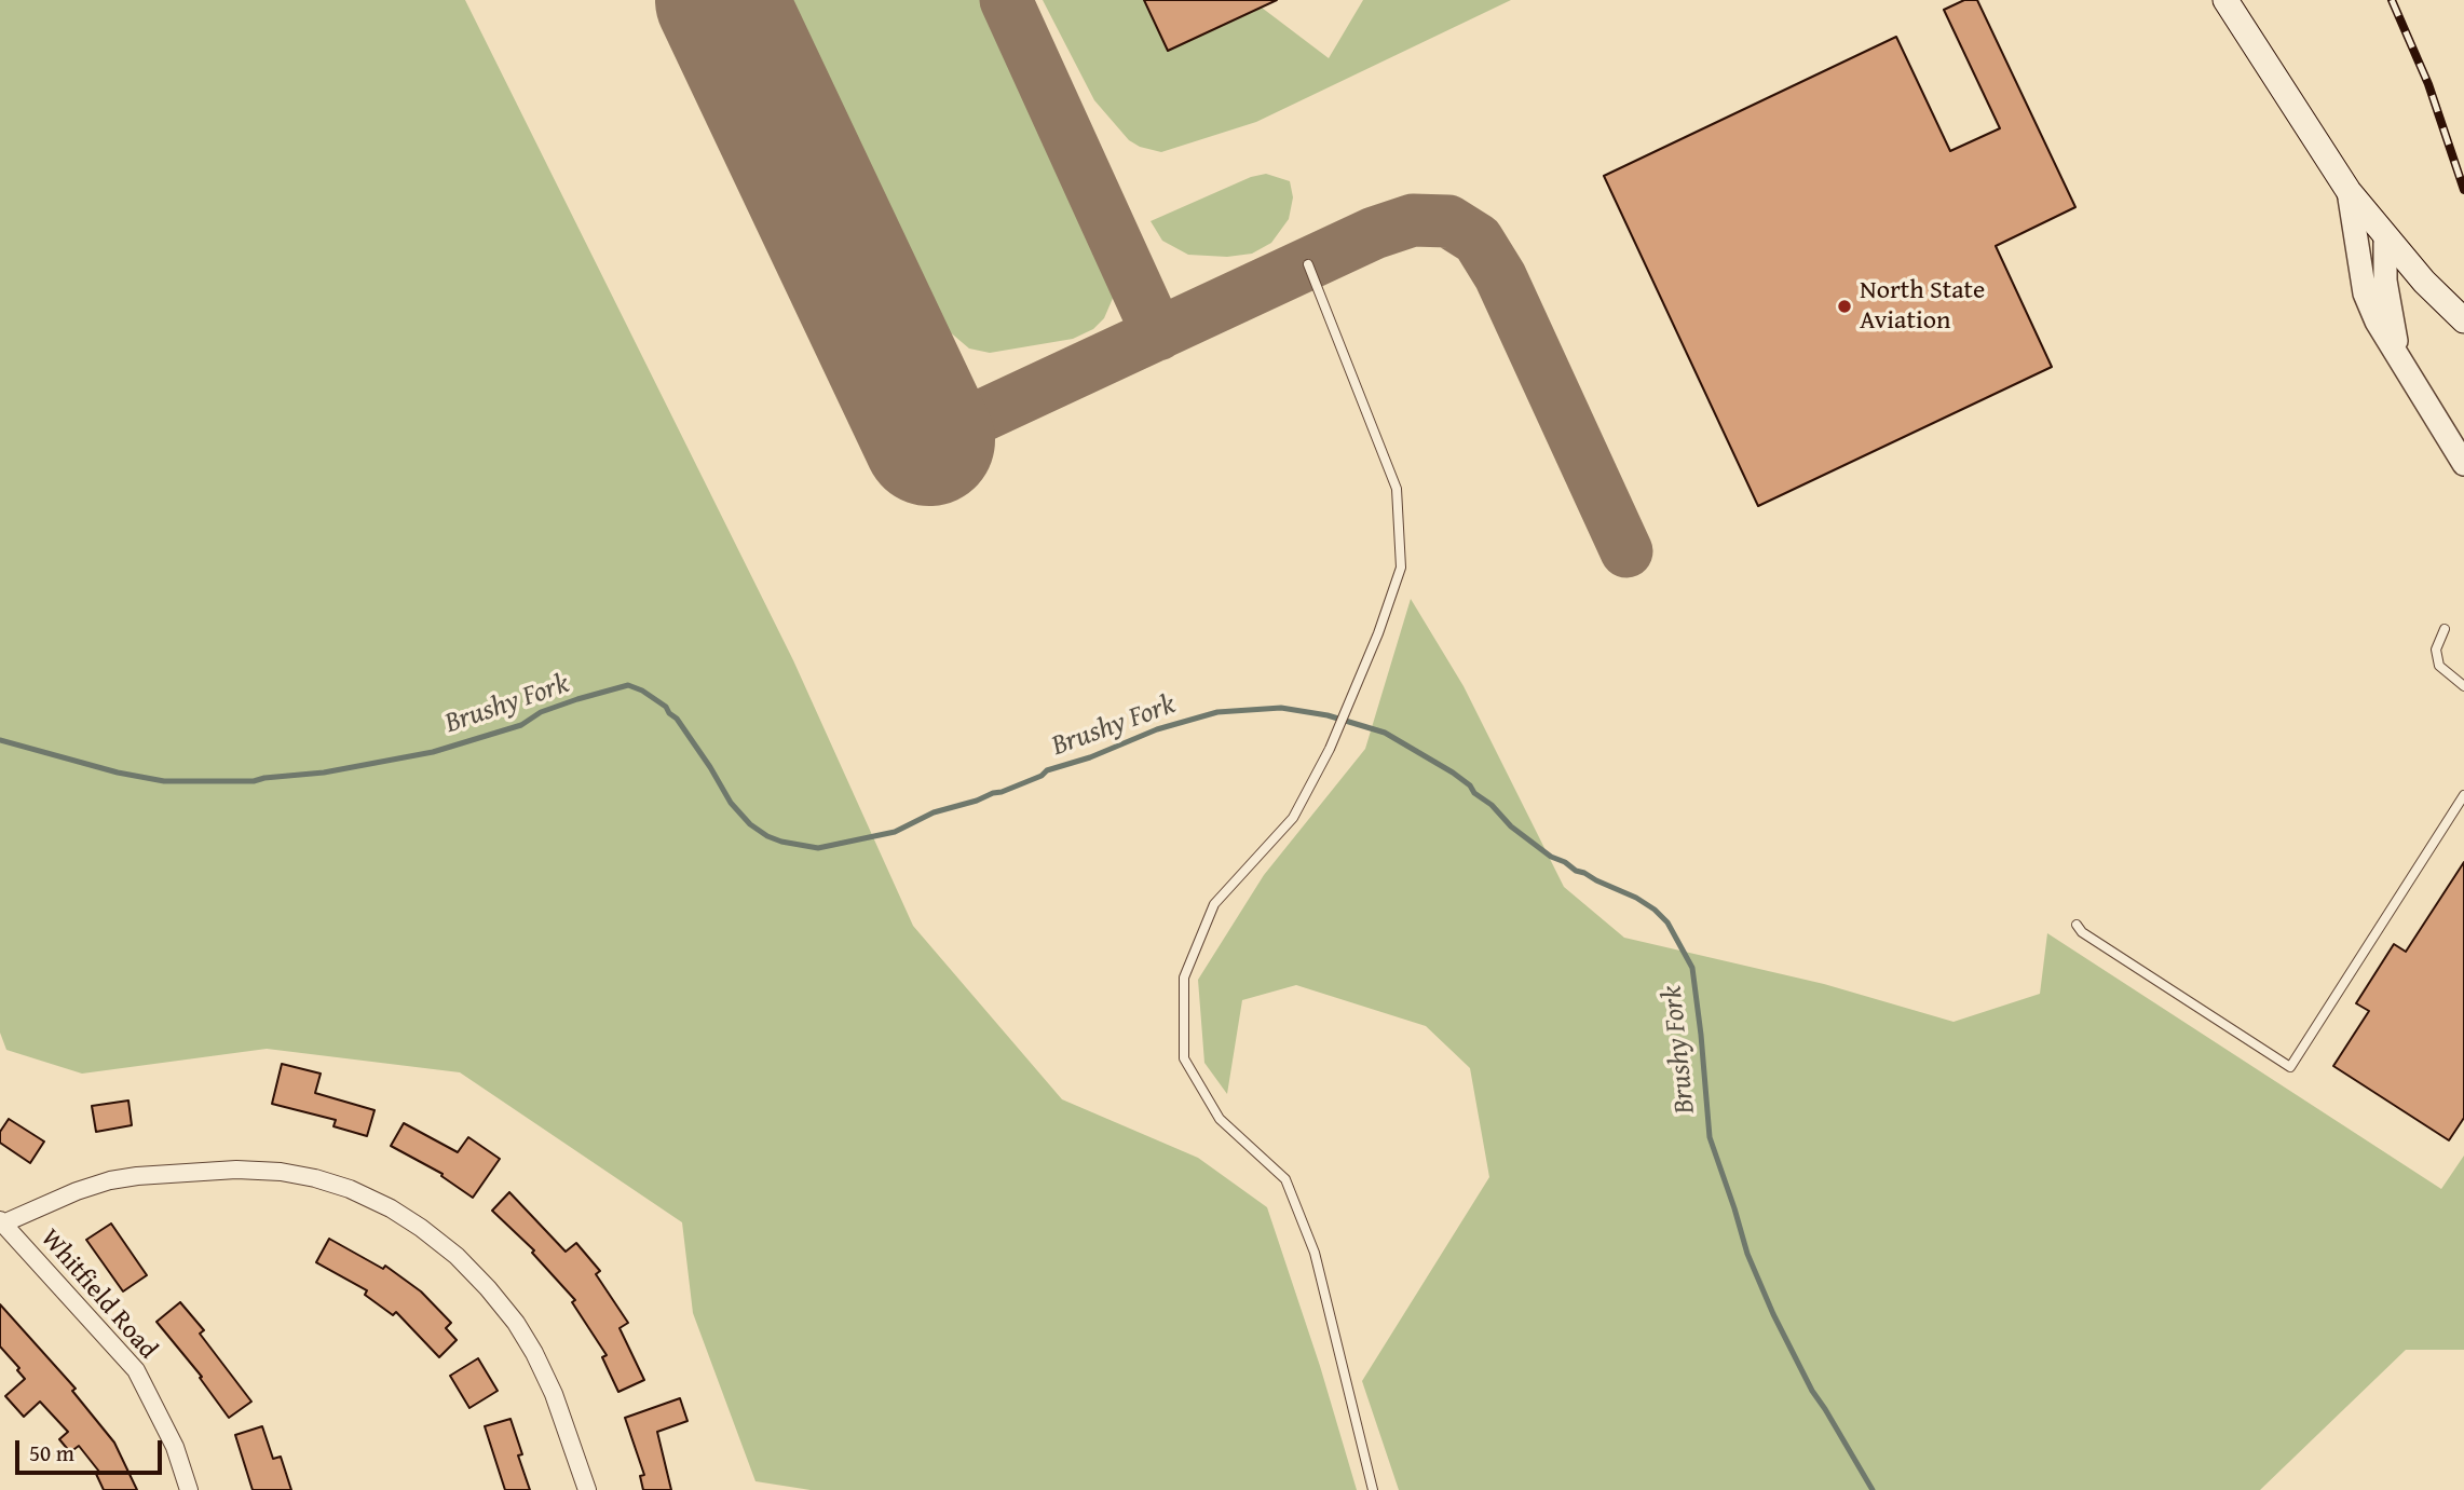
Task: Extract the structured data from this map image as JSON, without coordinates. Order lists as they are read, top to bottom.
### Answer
{
  "streets": {
    "street": ["Whitfield Road"]
  },
  "water": ["Brushy Fork"],
  "places": ["North State Aviation"],
  "scale_bar": "50 m"
}
